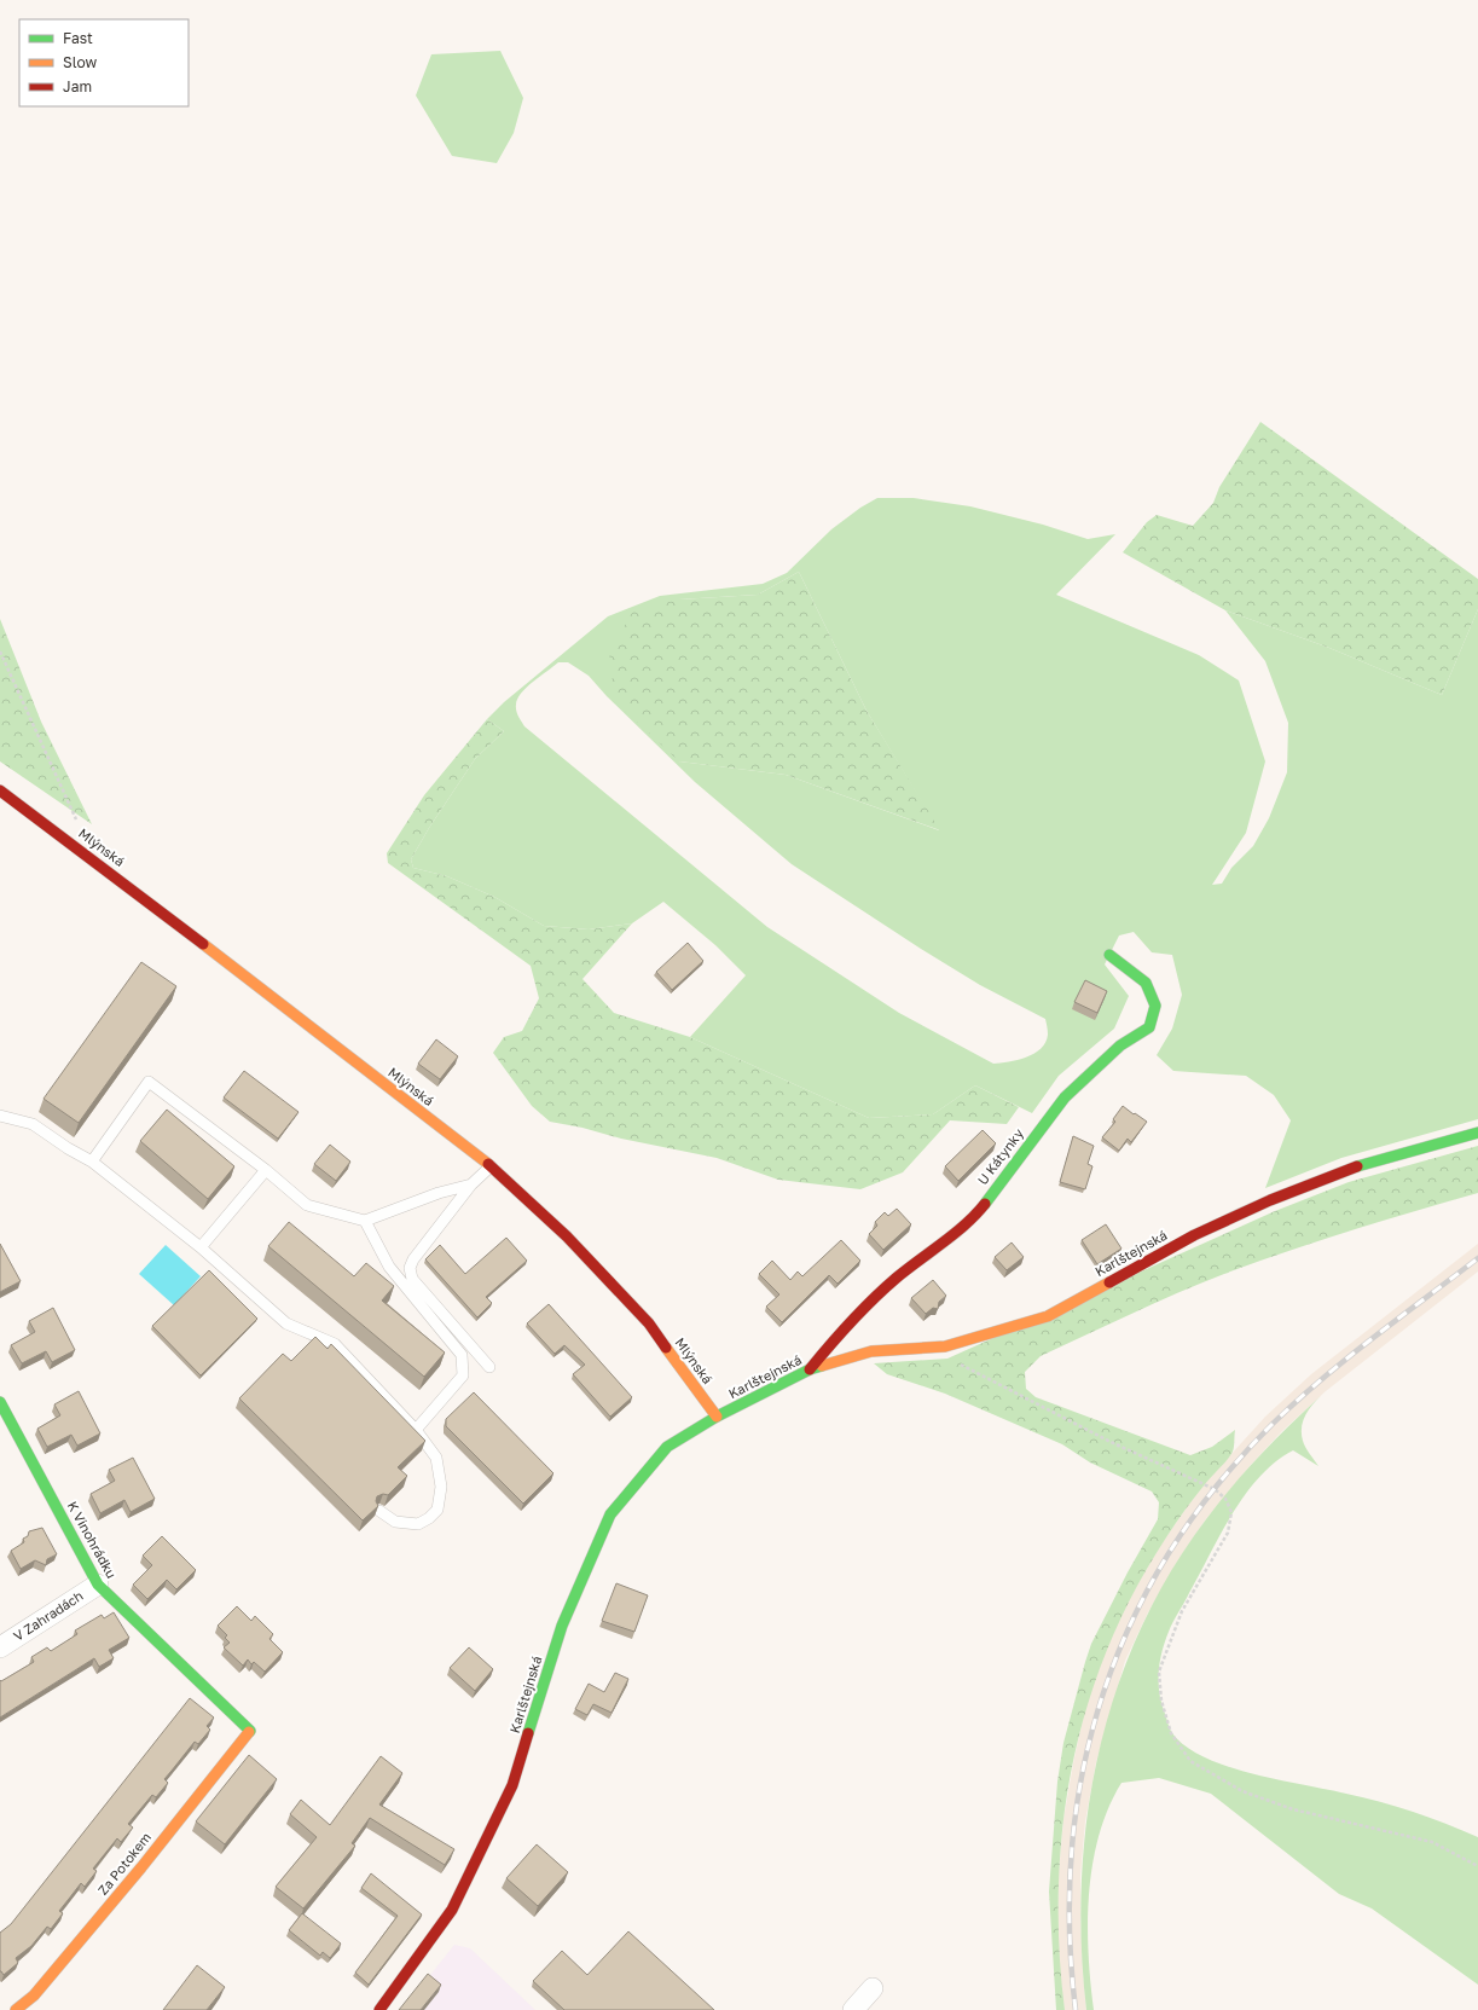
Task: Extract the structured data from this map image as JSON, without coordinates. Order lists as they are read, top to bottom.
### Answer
{
  "streets": {
    "street": [
      "Mlýnská",
      "U Kátynky",
      "Karlštejnská",
      "K Vinohrádku",
      "V Zahradách",
      "Za Potokem"
    ]
  },
  "crossings": [
    ["Mlýnská", "Karlštejnská"],
    ["U Kátynky", "Karlštejnská"],
    ["K Vinohrádku", "V Zahradách"],
    ["K Vinohrádku", "Za Potokem"]
  ],
  "legend": ["Fast", "Slow", "Jam"]
}
